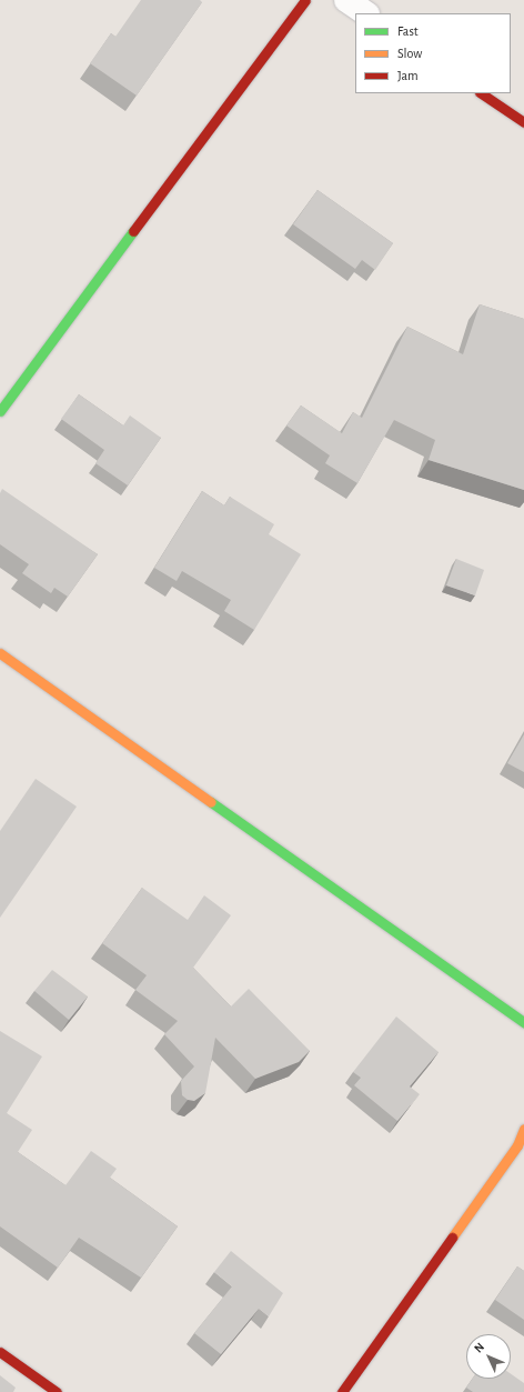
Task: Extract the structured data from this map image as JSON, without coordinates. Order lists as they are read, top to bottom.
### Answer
{
  "legend": ["Fast", "Slow", "Jam"],
  "north": "top left"
}
